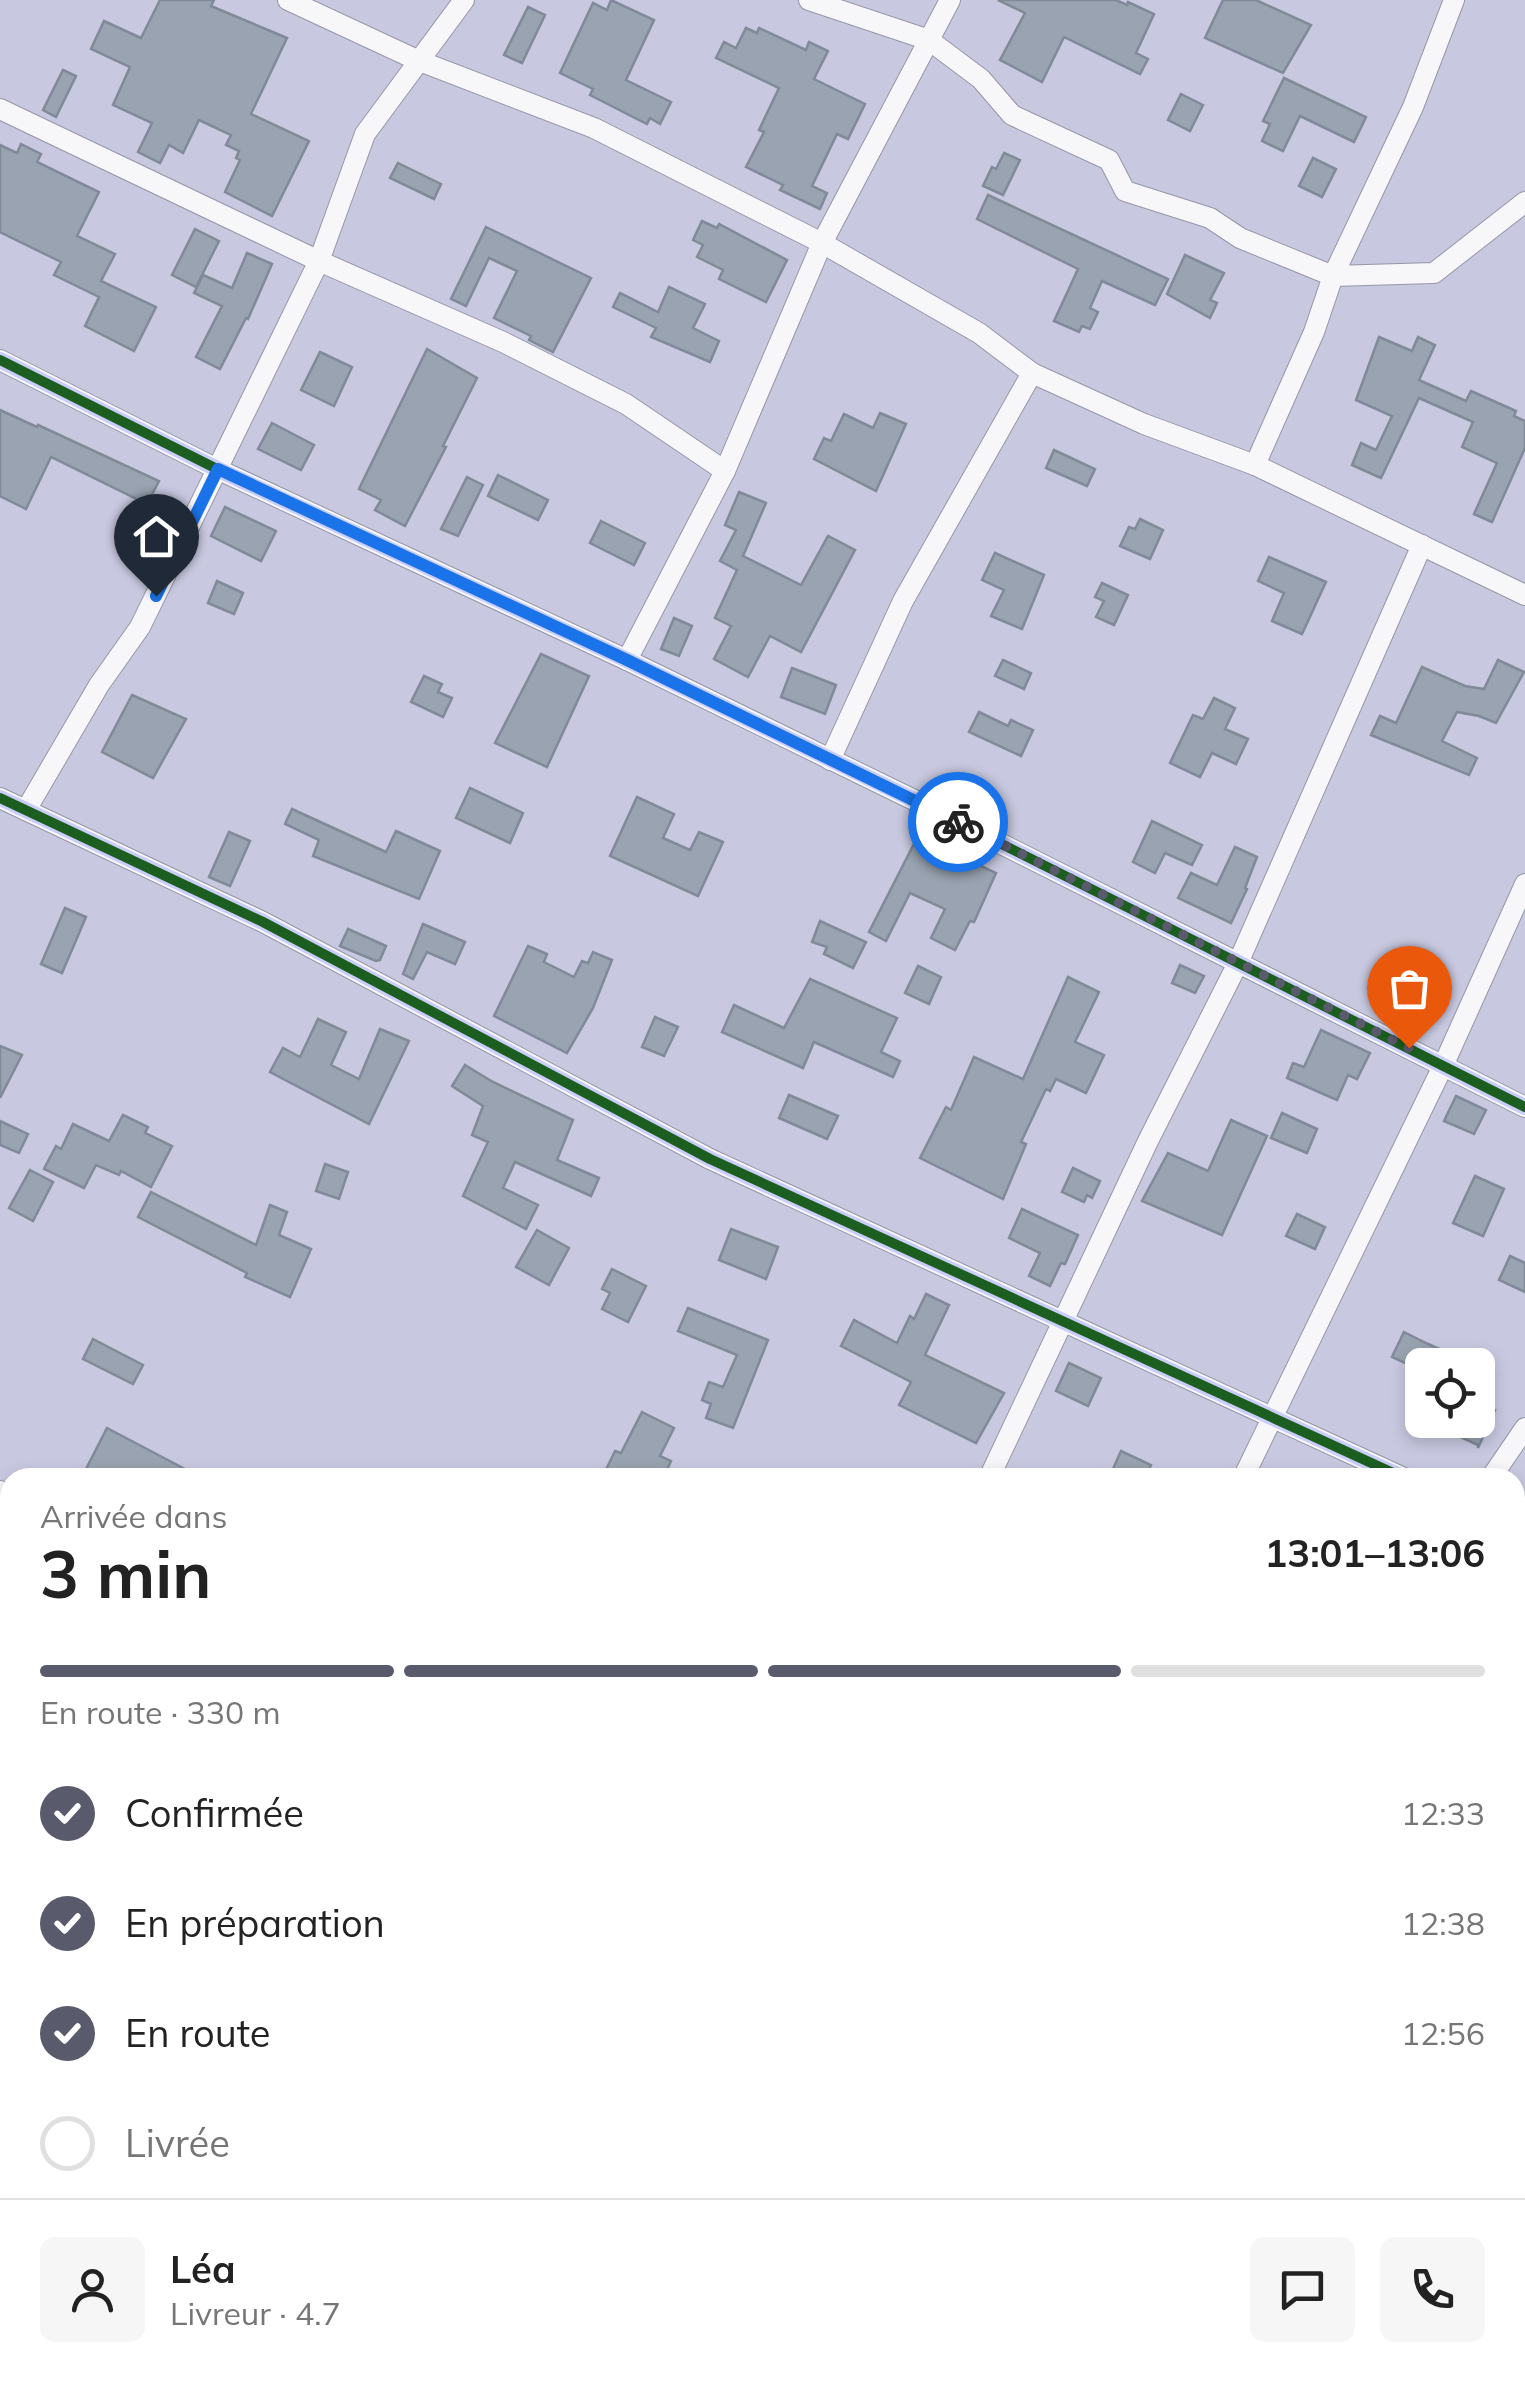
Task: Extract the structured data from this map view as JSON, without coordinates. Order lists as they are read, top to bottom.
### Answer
{
  "page": {
    "heading": ["3 min", "Arrivée dans", "13:01–13:06"],
    "panel": ["Léa", "Livreur · 4.7"],
    "bar": "En route · 330 m",
    "list": [
      ["Confirmée", "12:33"],
      ["En préparation", "12:38"],
      ["En route", "12:56"],
      "Livrée"
    ]
  }
}
